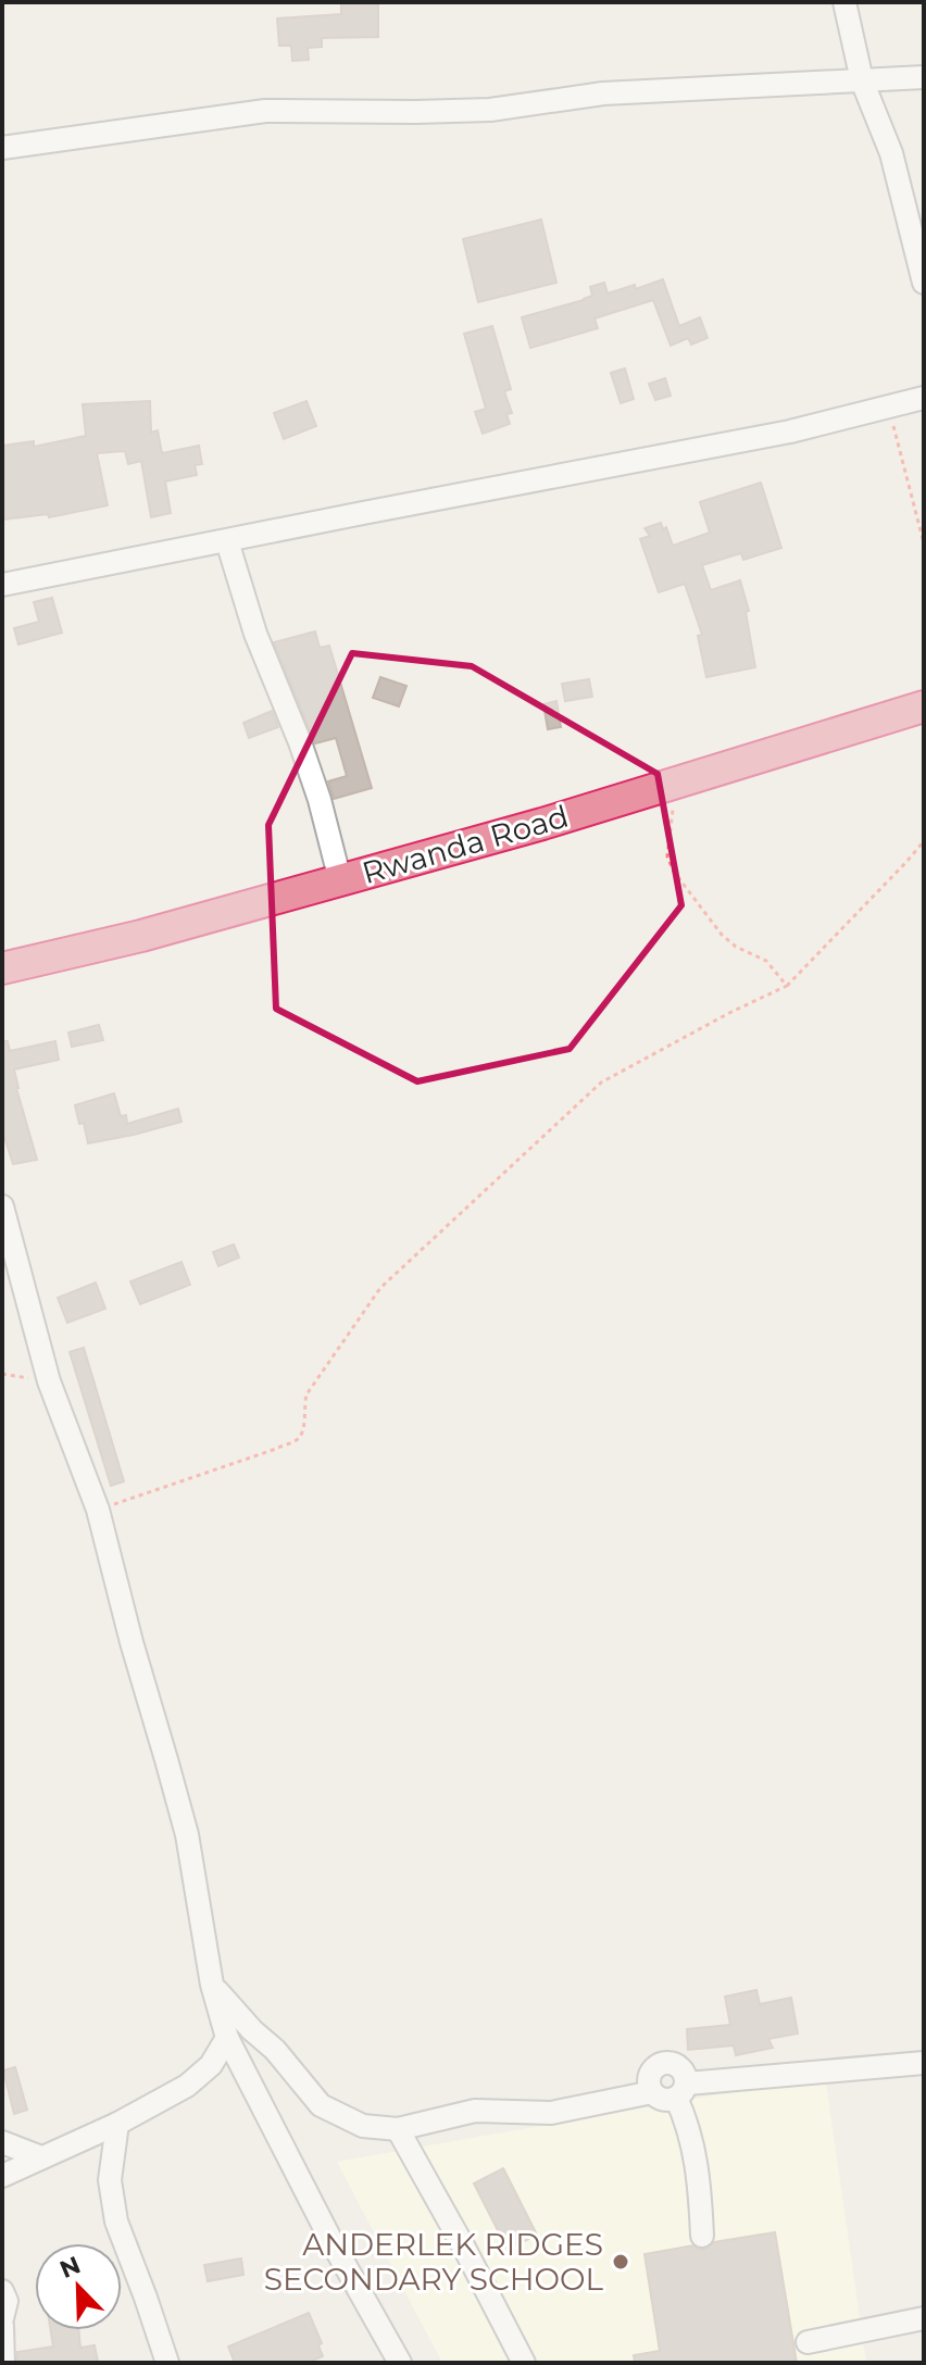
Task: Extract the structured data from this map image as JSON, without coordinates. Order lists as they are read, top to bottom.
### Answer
{
  "streets": {
    "highway": ["Rwanda Road"]
  },
  "places": ["ANDERLEK RIDGES SECONDARY SCHOOL"],
  "north": "top left"
}
